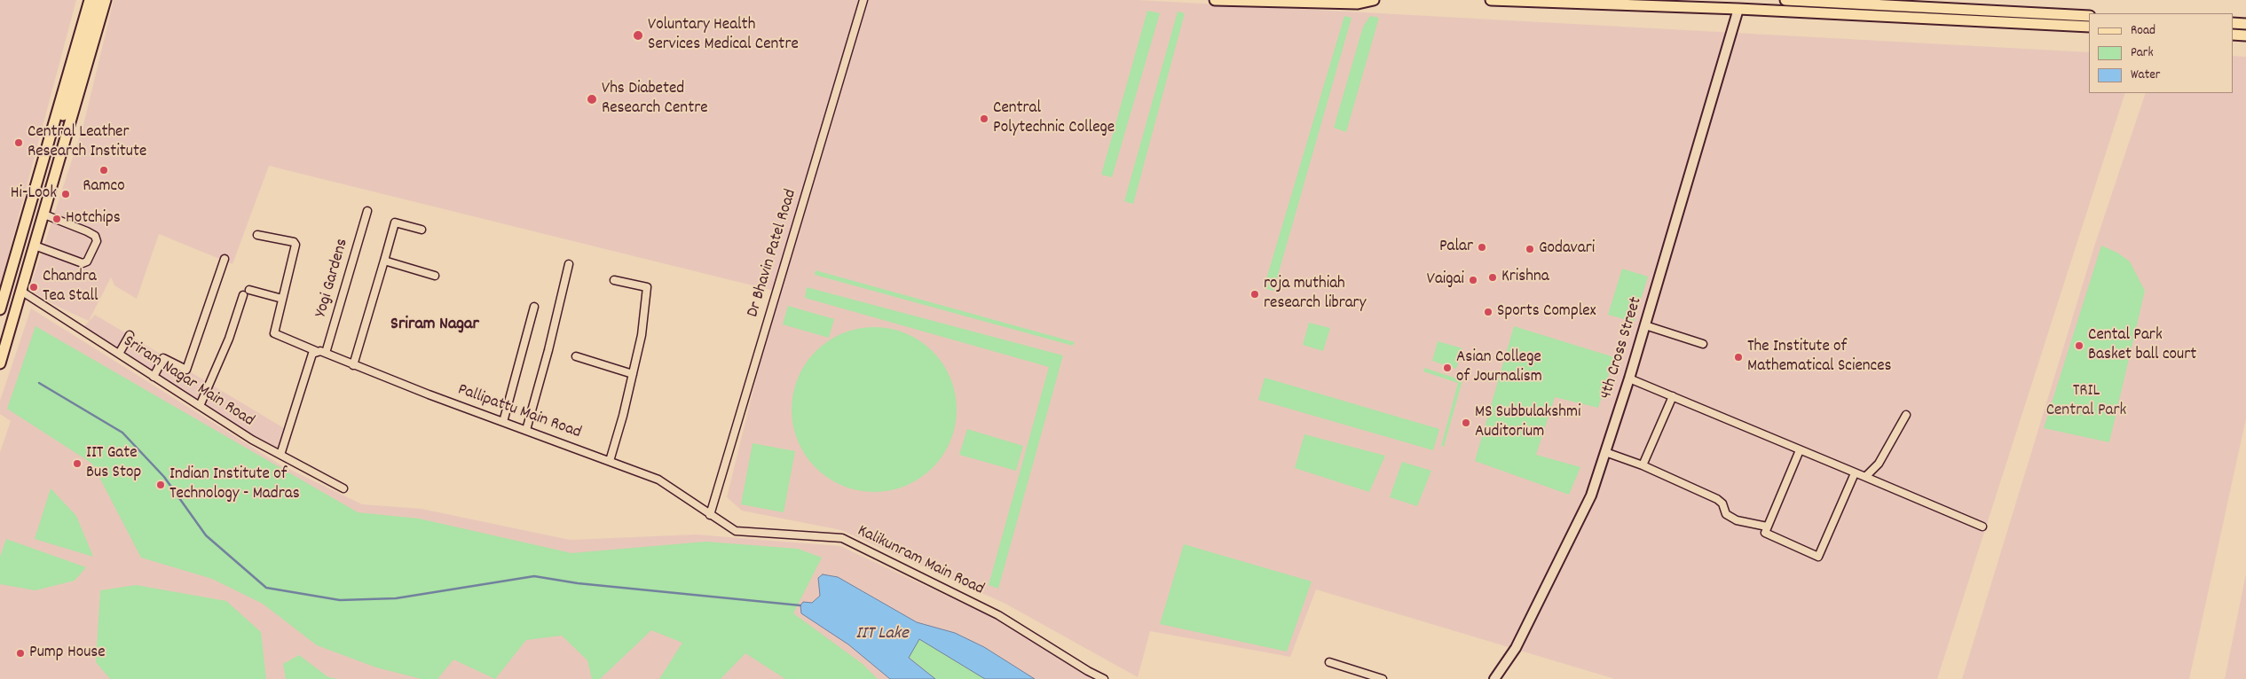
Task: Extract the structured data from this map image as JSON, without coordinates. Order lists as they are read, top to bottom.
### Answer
{
  "streets": {
    "street": [
      "Dr Bhavin Patel Road",
      "Yogi Gardens",
      "4th Cross Street",
      "Sriram Nagar Main Road",
      "Pallipattu Main Road",
      "Kalikunram Main Road"
    ]
  },
  "crossings": [
    ["Dr Bhavin Patel Road", "Pallipattu Main Road"],
    ["Dr Bhavin Patel Road", "Kalikunram Main Road"],
    ["Yogi Gardens", "Pallipattu Main Road"],
    ["Pallipattu Main Road", "Kalikunram Main Road"]
  ],
  "districts": ["Sriram Nagar"],
  "water": ["IIT Lake"],
  "parks": ["TRIL Central Park"],
  "places": [
    "Voluntary Health Services Medical Centre",
    "Vhs Diabeted Research Centre",
    "Central Polytechnic College",
    "Central Leather Research Institute",
    "Ramco",
    "Hi-Look",
    "Hotchips",
    "Palar",
    "Godavari",
    "Krishna",
    "Vaigai",
    "Chandra Tea Stall",
    "roja muthiah research library",
    "Sports Complex",
    "Cental Park Basket ball court",
    "The Institute of Mathematical Sciences",
    "Asian College of Journalism",
    "MS Subbulakshmi Auditorium",
    "IIT Gate Bus Stop",
    "Indian Institute of Technology - Madras",
    "Pump House"
  ],
  "legend": ["Road", "Park", "Water"]
}
